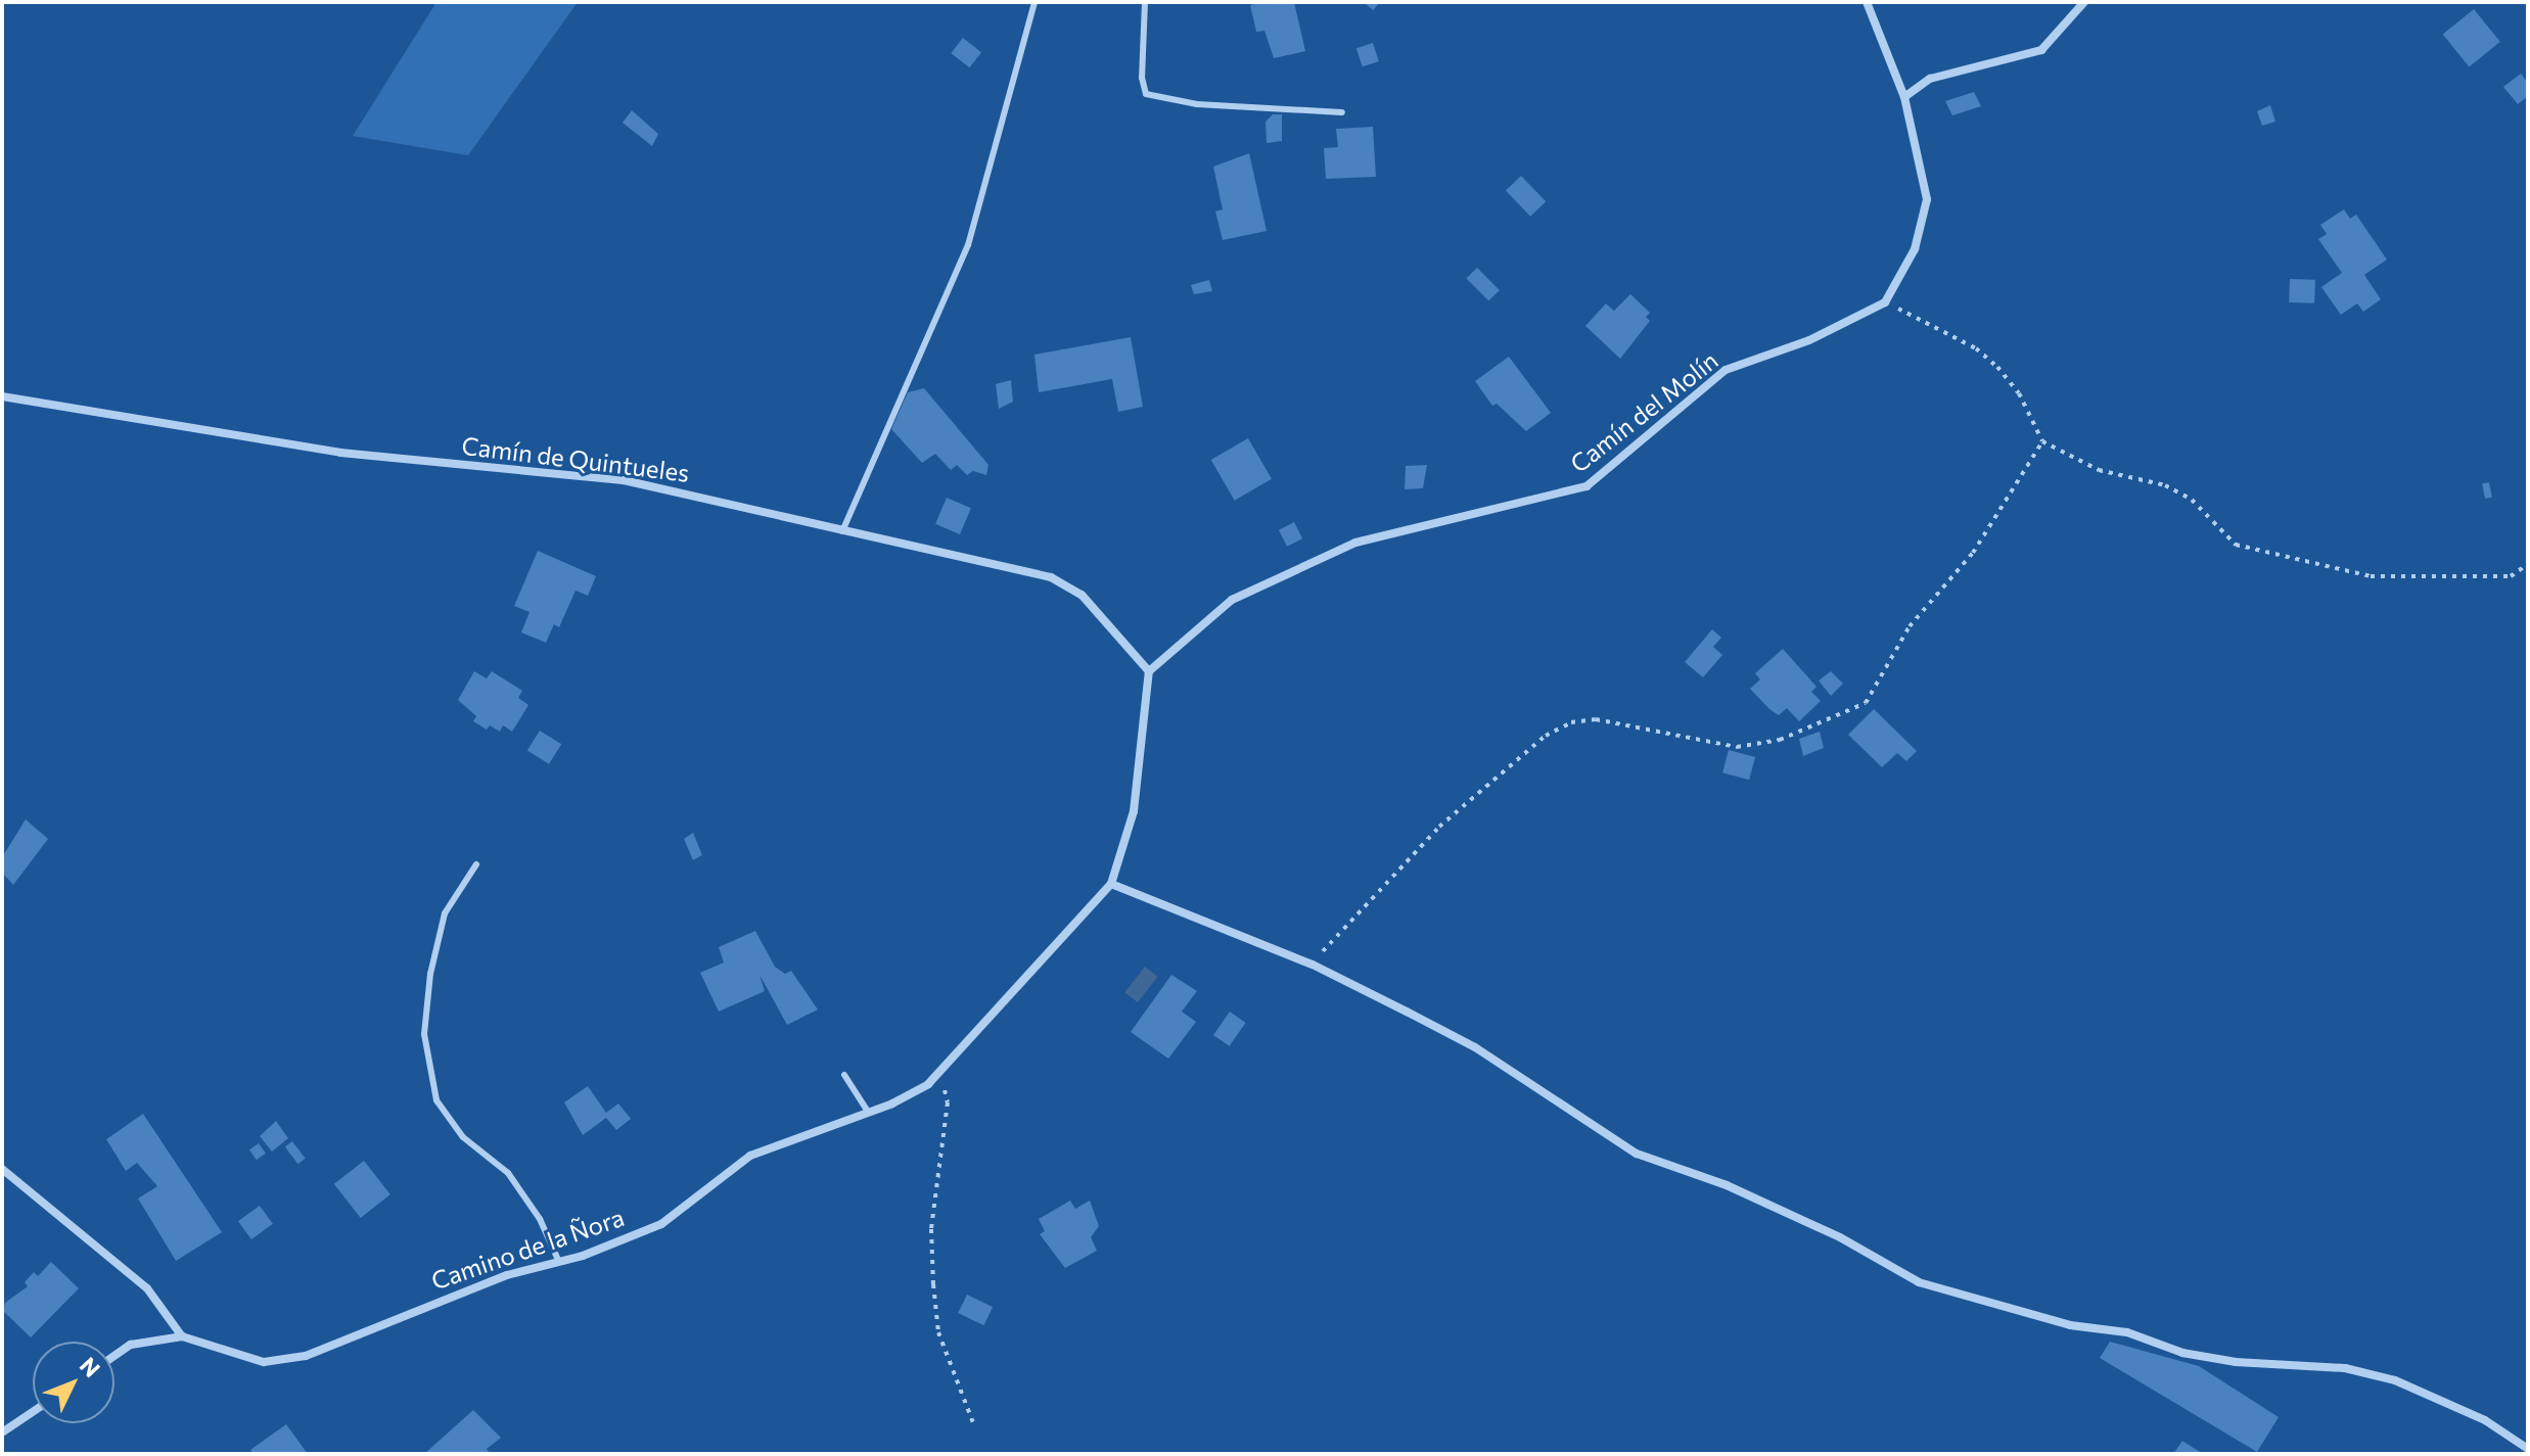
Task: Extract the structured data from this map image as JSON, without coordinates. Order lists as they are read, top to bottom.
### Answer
{
  "streets": {
    "street": ["Camín del Molín", "Camín de Quintueles", "Camino de la Ñora"]
  },
  "crossings": [
    ["Camín del Molín", "Camín de Quintueles"]
  ],
  "north": "top right"
}
